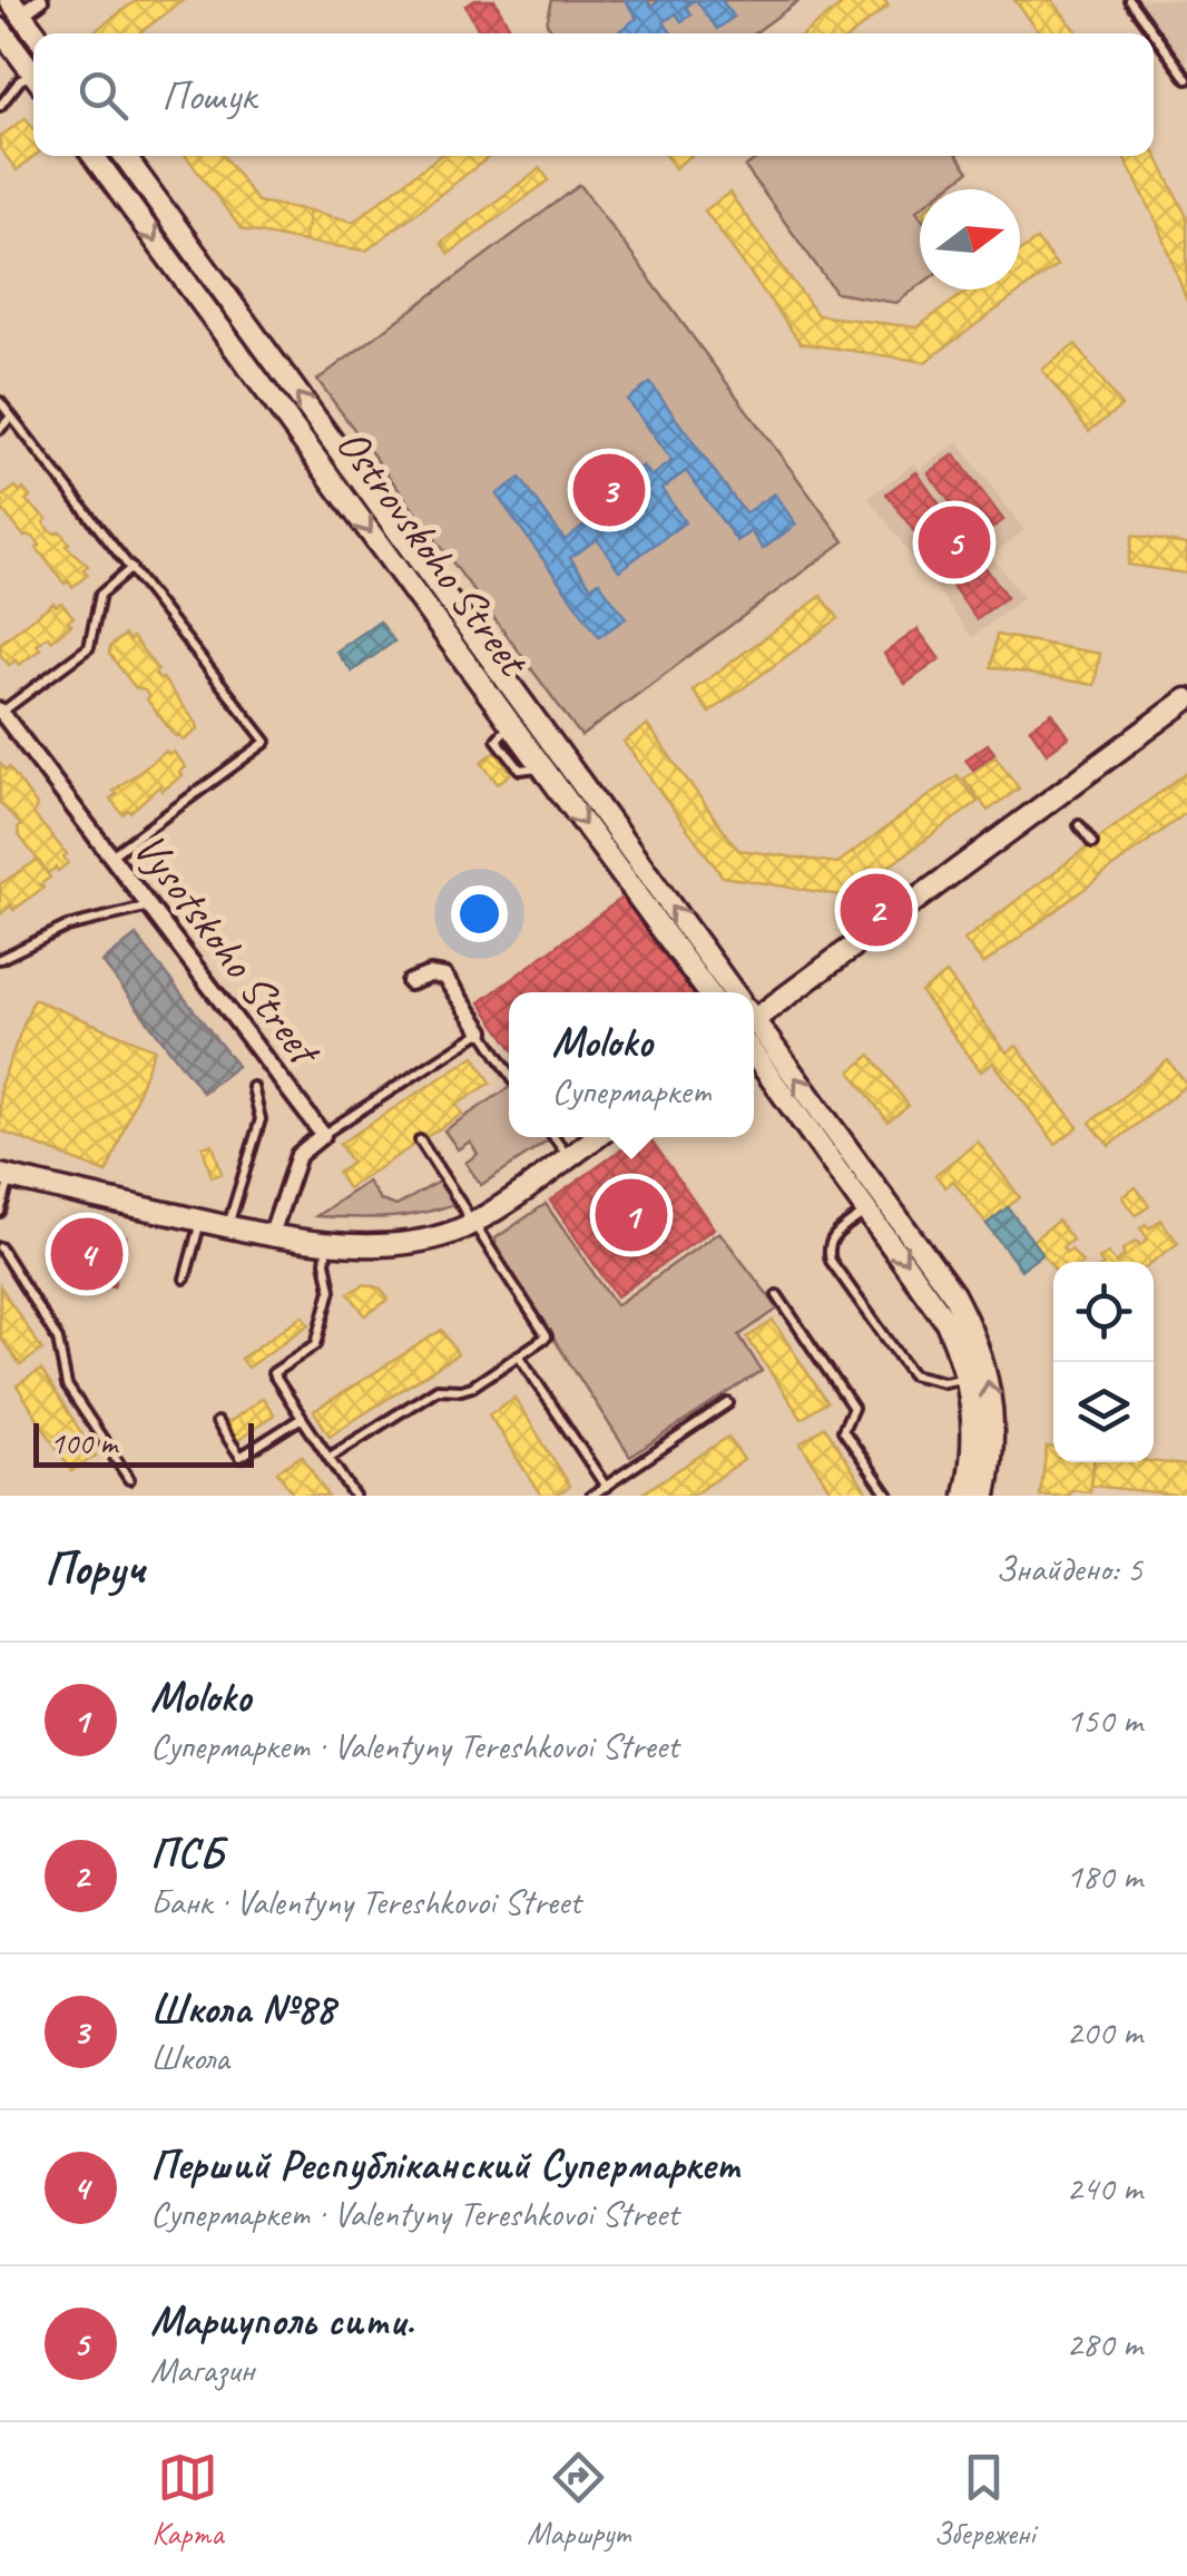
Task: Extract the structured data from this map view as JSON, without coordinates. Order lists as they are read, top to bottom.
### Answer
{
  "streets": {
    "street": ["Ostrovskoho Street", "Vysotskoho Street"]
  },
  "scale_bar": "100 m",
  "north": "right",
  "page": {
    "search": "Пошук",
    "pins": [
      "3",
      "5",
      "2",
      "1",
      "4"
    ],
    "popup": ["Moloko", "Супермаркет"],
    "scale": "100 m",
    "heading": ["Поруч", "Знайдено: 5"],
    "list": [
      {
        "mark": "1",
        "name": "Moloko",
        "note": "Супермаркет · Valentyny Tereshkovoi Street",
        "value": "150 m"
      },
      {
        "mark": "2",
        "name": "ПСБ",
        "note": "Банк · Valentyny Tereshkovoi Street",
        "value": "180 m"
      },
      {
        "mark": "3",
        "name": "Школа №88",
        "note": "Школа",
        "value": "200 m"
      },
      {
        "mark": "4",
        "name": "Перший Республiканский Супермаркет",
        "note": "Супермаркет · Valentyny Tereshkovoi Street",
        "value": "240 m"
      },
      {
        "mark": "5",
        "name": "Мариуполь сити.",
        "note": "Магазин",
        "value": "280 m"
      }
    ],
    "nav": ["Карта", "Маршрут", "Збережені"]
  }
}
